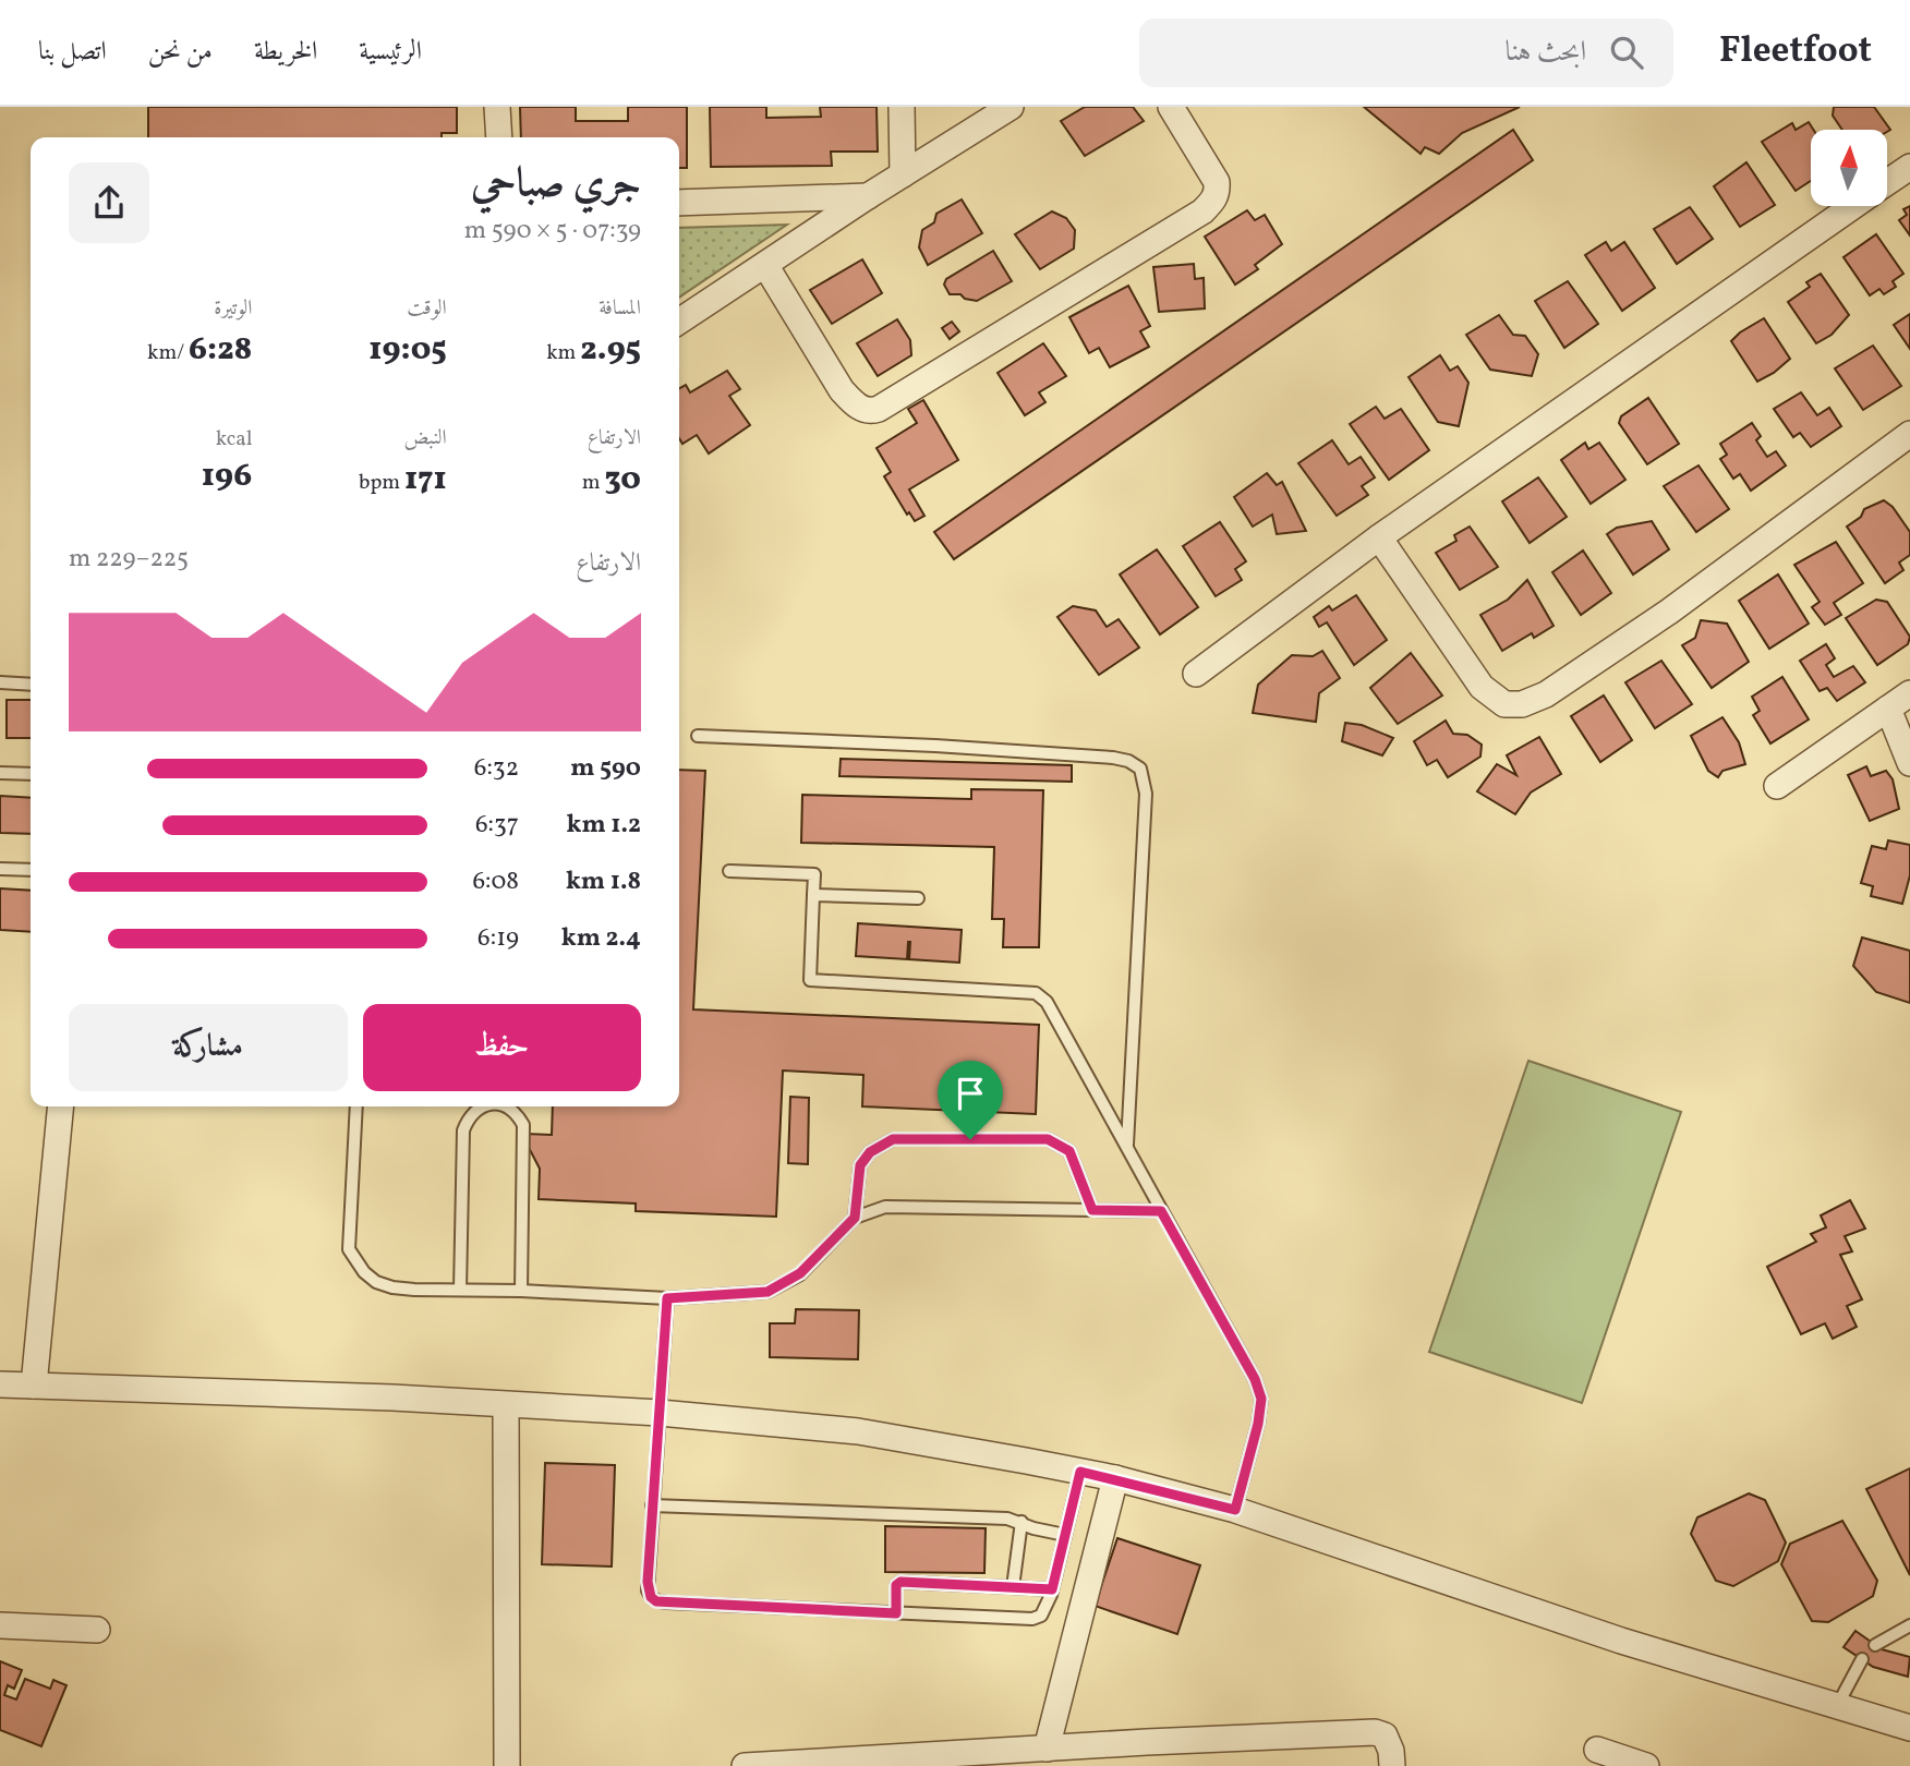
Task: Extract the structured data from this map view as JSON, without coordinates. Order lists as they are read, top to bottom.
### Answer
{
  "north": "top",
  "page": {
    "header": "Fleetfoot",
    "search": "ابحث هنا",
    "nav": [
      "الرئيسية",
      "الخريطة",
      "من نحن",
      "اتصل بنا"
    ],
    "heading": ["جري صباحي", "07:39 · 5 × 590 m"],
    "stats": [
      ["المسافة", "2.95 km"],
      ["الوقت", "19:05"],
      ["الوتيرة", "6:28 /km"],
      ["الارتفاع", "30 m"],
      ["النبض", "171 bpm"],
      ["kcal", "196"]
    ],
    "chart": ["الارتفاع", "225–229 m"],
    "list": [
      {
        "name": "590 m",
        "note": "6:32"
      },
      {
        "name": "1.2 km",
        "note": "6:37"
      },
      {
        "name": "1.8 km",
        "note": "6:08"
      },
      {
        "name": "2.4 km",
        "note": "6:19"
      }
    ],
    "buttons": ["حفظ", "مشاركة"]
  }
}
